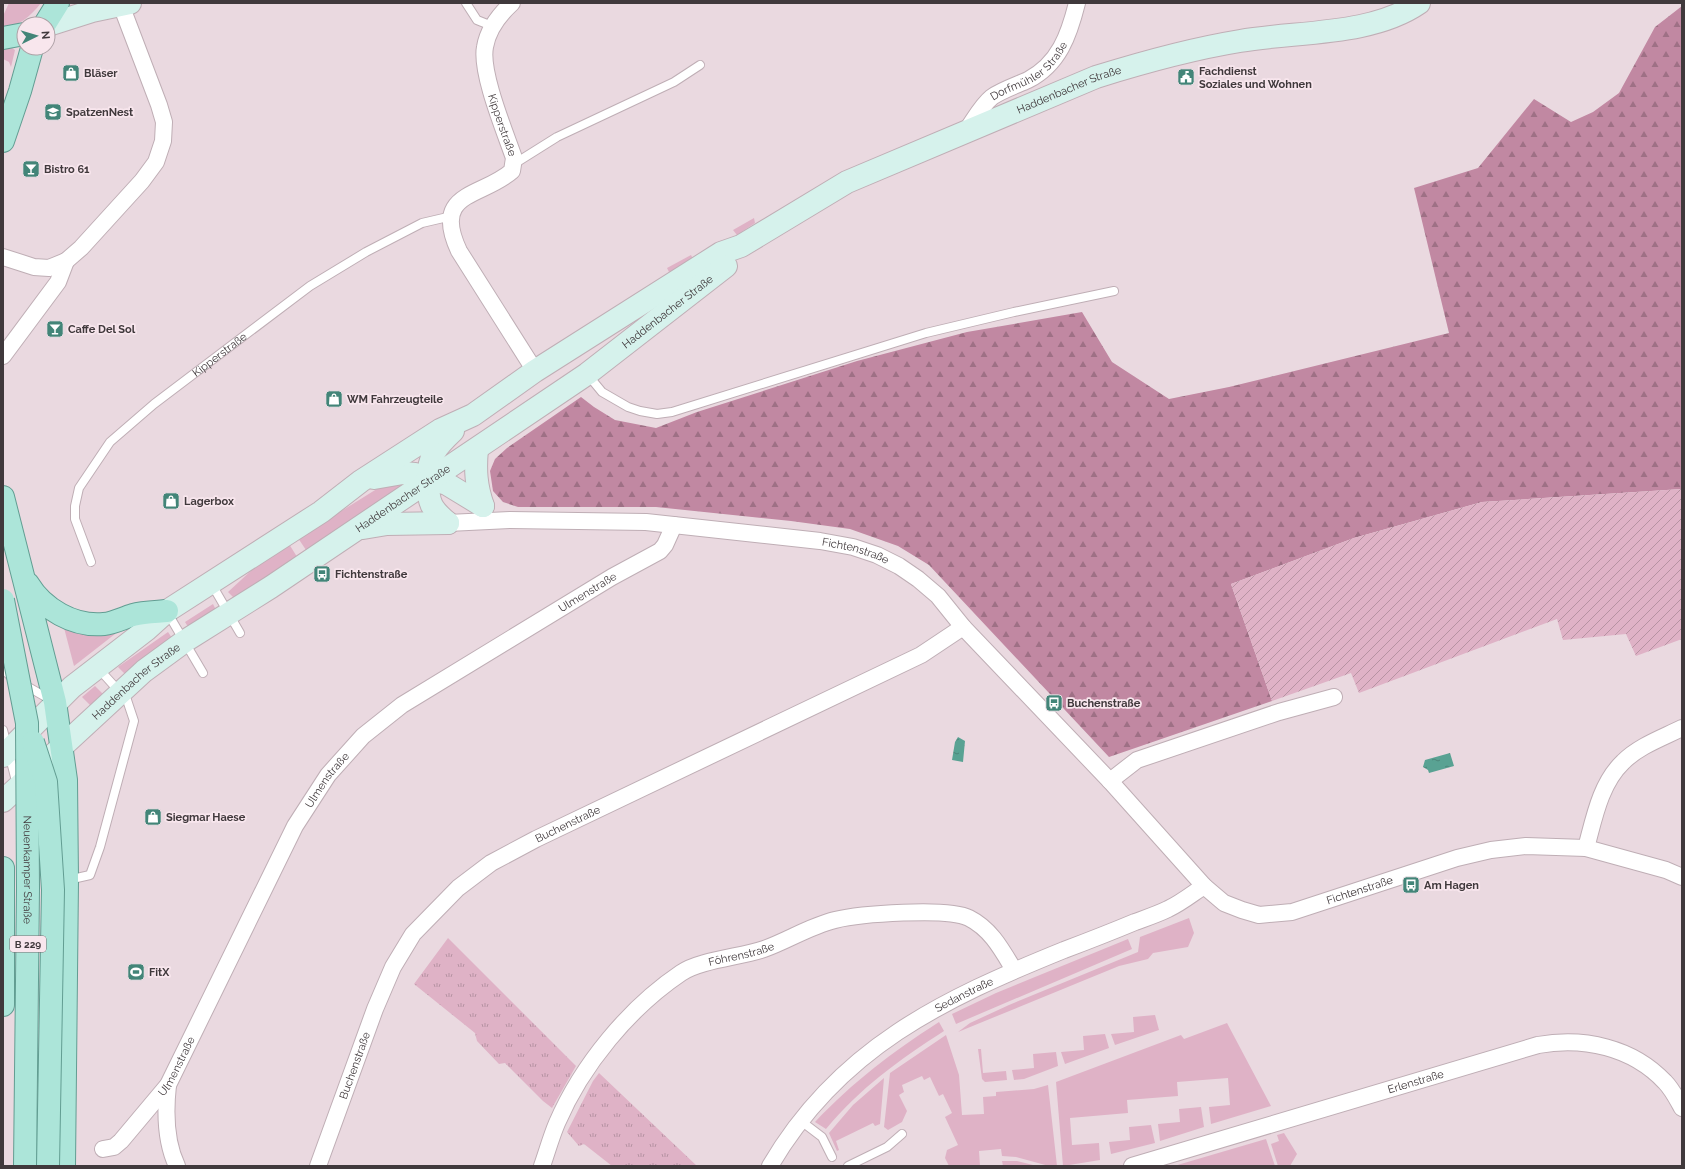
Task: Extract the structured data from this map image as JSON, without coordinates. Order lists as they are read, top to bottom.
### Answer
{
  "streets": {
    "main road": ["Haddenbacher Straße", "Neuenkamper Straße", "B 229"],
    "street": [
      "Dorfmühler Straße",
      "Kipperstraße",
      "Fichtenstraße",
      "Ulmenstraße",
      "Buchenstraße",
      "Föhrenstraße",
      "Sedanstraße",
      "Erlenstraße"
    ]
  },
  "crossings": [
    ["Dorfmühler Straße", "Haddenbacher Straße"],
    ["Fichtenstraße", "Ulmenstraße"],
    ["Fichtenstraße", "Buchenstraße"],
    ["Fichtenstraße", "Sedanstraße"],
    ["Föhrenstraße", "Sedanstraße"]
  ],
  "places": {
    "shop": [
      "Bläser",
      "WM Fahrzeugteile",
      "Lagerbox",
      "Siegmar Haese"
    ],
    "public building": ["Fachdienst Soziales und Wohnen"],
    "school or university": ["SpatzenNest"],
    "bar": ["Bistro 61", "Caffe Del Sol"],
    "bus stop": ["Fichtenstraße", "Buchenstraße", "Am Hagen"],
    "sports": ["FitX"]
  },
  "north": "right"
}
